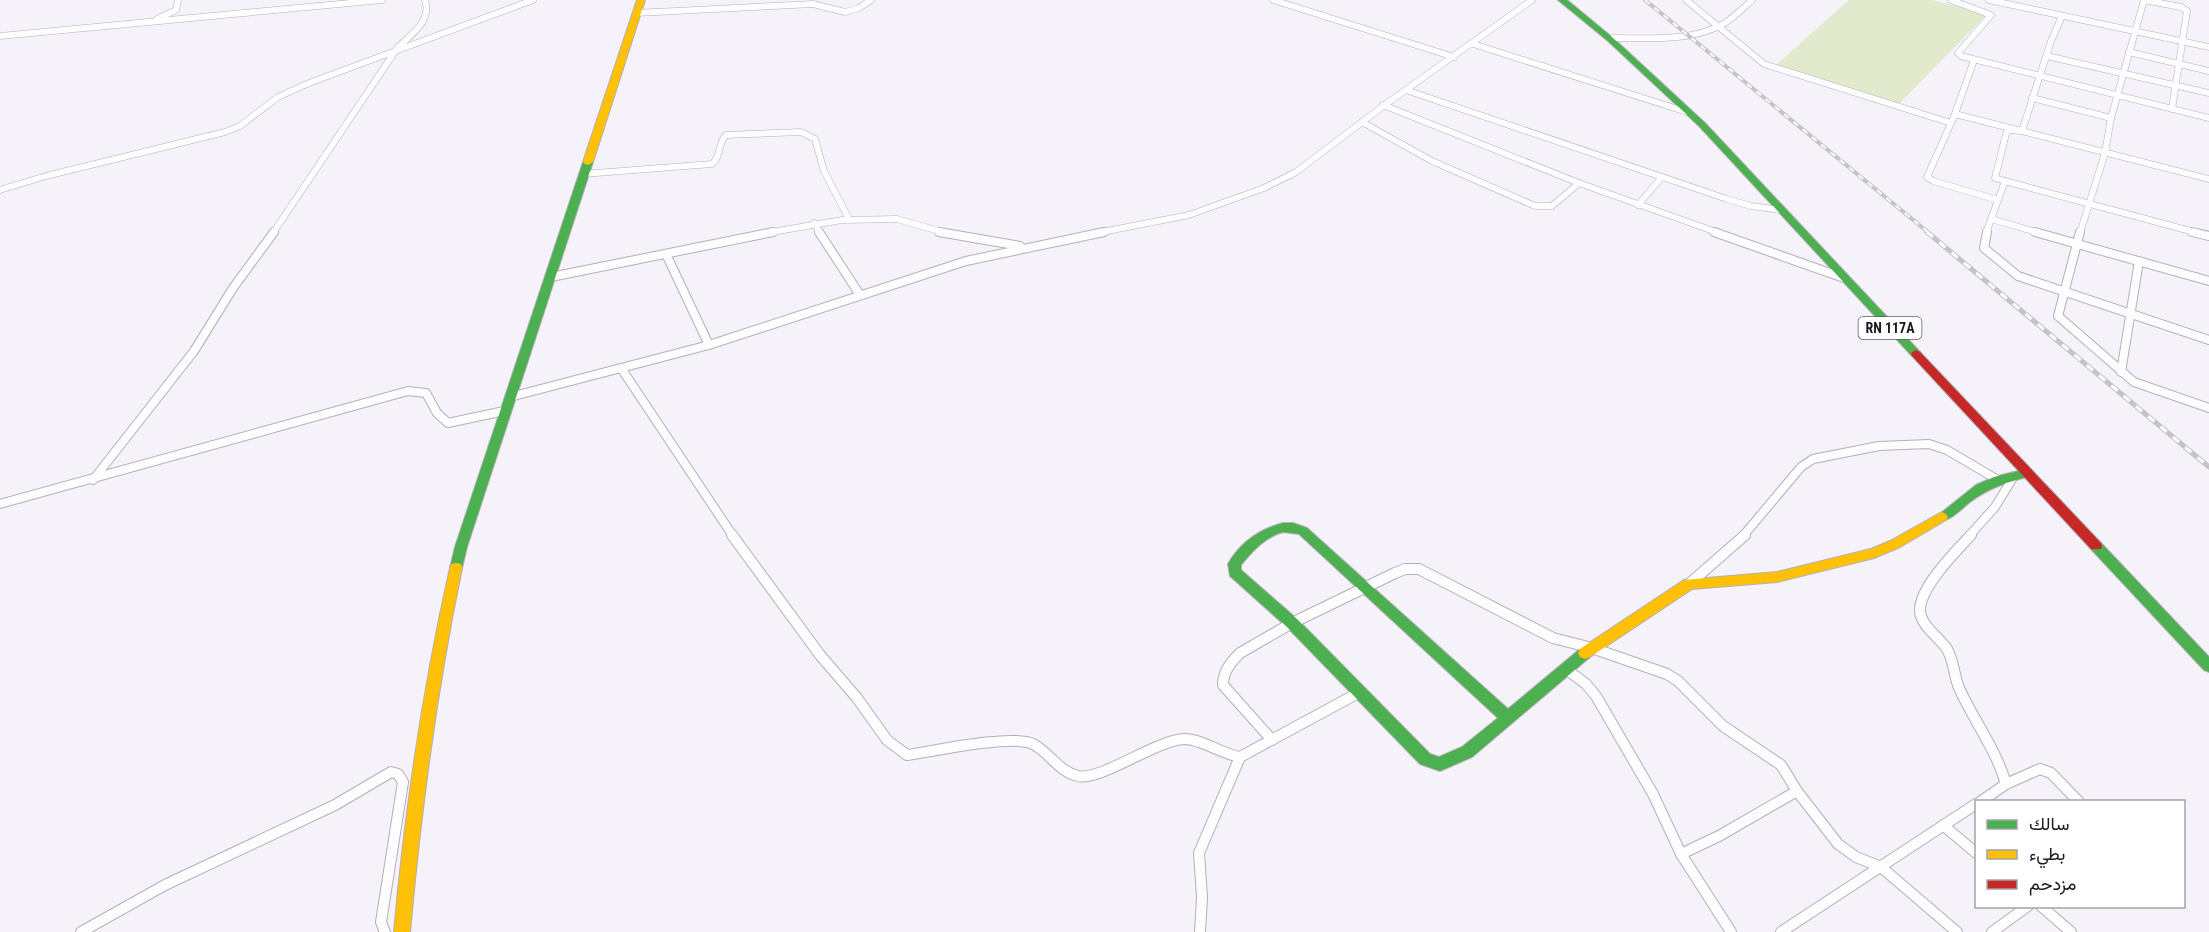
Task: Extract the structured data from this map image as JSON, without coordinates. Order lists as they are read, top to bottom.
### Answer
{
  "streets": {
    "main road": ["RN 117A"]
  },
  "legend": ["سالك", "بطيء", "مزدحم"]
}
